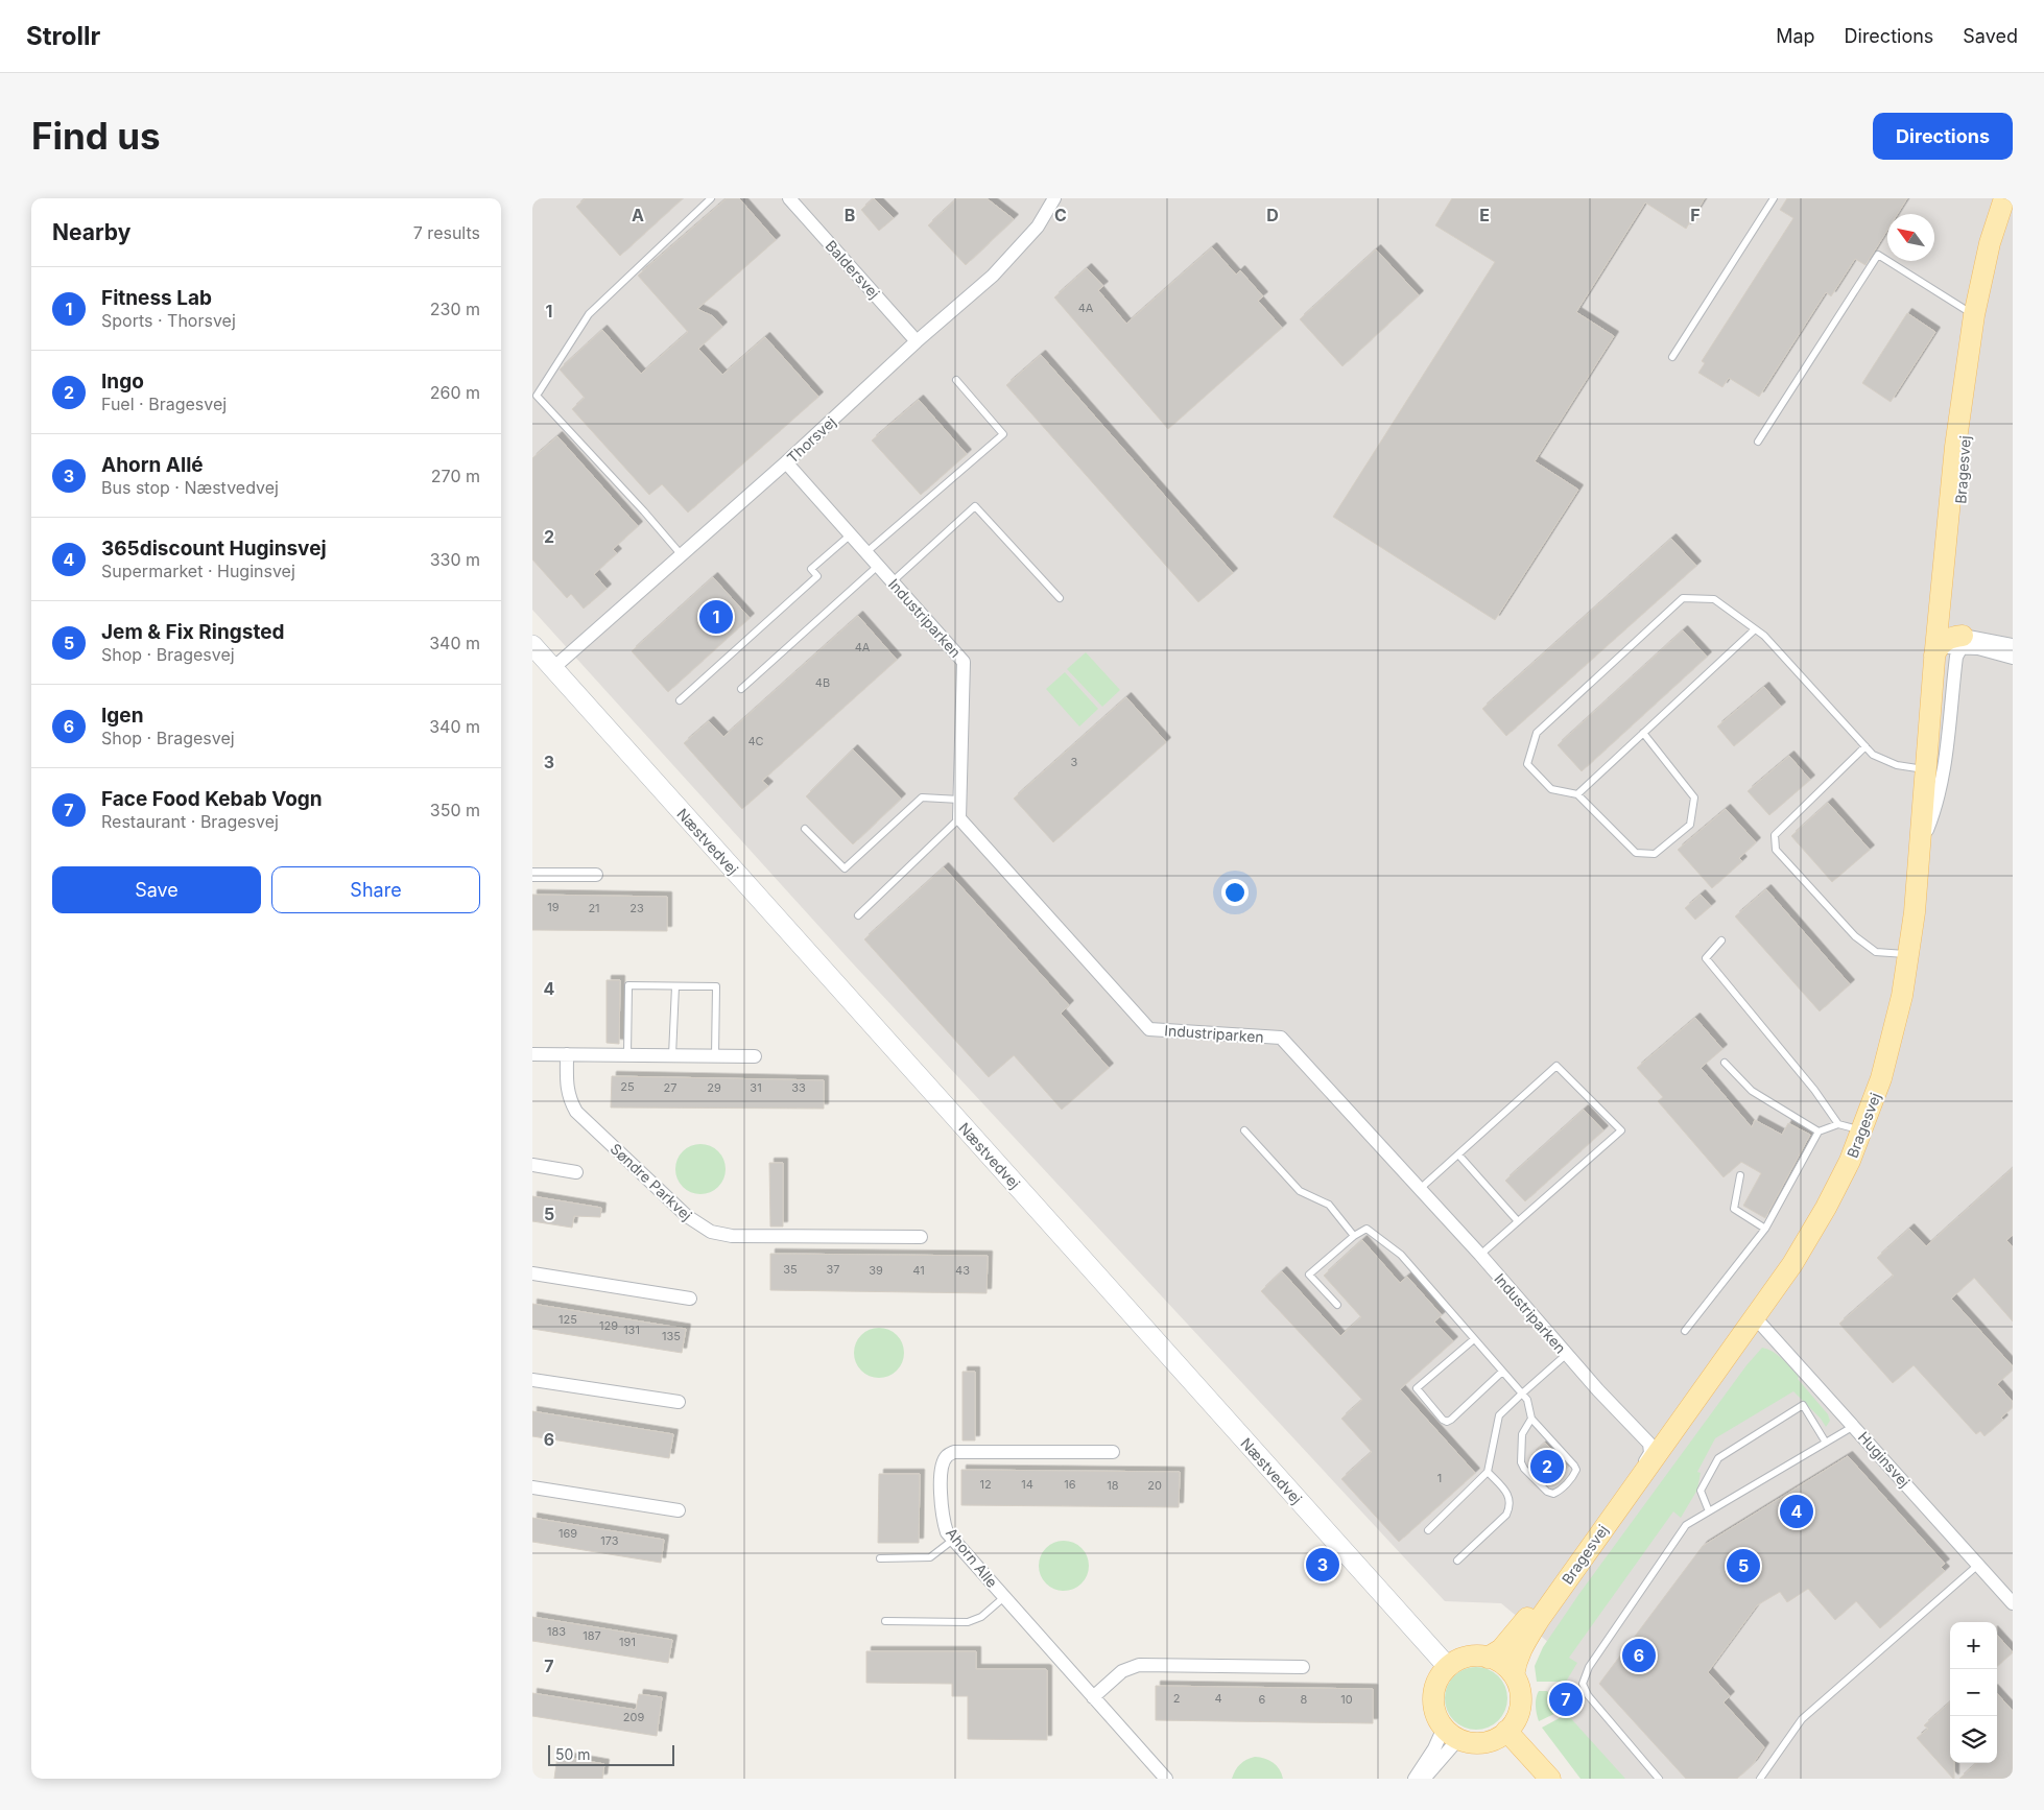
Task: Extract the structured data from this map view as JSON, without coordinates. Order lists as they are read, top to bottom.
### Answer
{
  "streets": {
    "main road": ["Bragesvej", "Næstvedvej"],
    "street": [
      "Baldersvej",
      "Thorsvej",
      "Industriparken",
      "Søndre Parkvej",
      "Huginsvej",
      "Ahorn Alle"
    ]
  },
  "crossings": [
    ["Baldersvej", "Thorsvej"],
    ["Thorsvej", "Industriparken"],
    ["Thorsvej", "Næstvedvej"],
    ["Bragesvej", "Industriparken"],
    ["Bragesvej", "Næstvedvej"],
    ["Bragesvej", "Huginsvej"]
  ],
  "house_numbers": [
    "4A",
    "4A",
    "4B",
    "4C",
    "3",
    "19",
    "21",
    "23",
    "25",
    "27",
    "29",
    "31",
    "33",
    "35",
    "37",
    "39",
    "41",
    "43",
    "125",
    "129",
    "131",
    "135",
    "1",
    "12",
    "14",
    "16",
    "18",
    "20",
    "169",
    "173",
    "183",
    "187",
    "191",
    "2",
    "4",
    "6",
    "8",
    "10",
    "209"
  ],
  "scale_bar": "50 m",
  "north": "top left",
  "page": {
    "header": "Strollr",
    "nav": ["Map", "Directions", "Saved"],
    "buttons": [
      "Directions",
      ["Save", "Share"]
    ],
    "title": "Find us",
    "heading": ["Nearby", "7 results"],
    "list": [
      {
        "mark": "1",
        "name": "Fitness Lab",
        "note": "Sports · Thorsvej",
        "value": "230 m"
      },
      {
        "mark": "2",
        "name": "Ingo",
        "note": "Fuel · Bragesvej",
        "value": "260 m"
      },
      {
        "mark": "3",
        "name": "Ahorn Allé",
        "note": "Bus stop · Næstvedvej",
        "value": "270 m"
      },
      {
        "mark": "4",
        "name": "365discount Huginsvej",
        "note": "Supermarket · Huginsvej",
        "value": "330 m"
      },
      {
        "mark": "5",
        "name": "Jem & Fix Ringsted",
        "note": "Shop · Bragesvej",
        "value": "340 m"
      },
      {
        "mark": "6",
        "name": "Igen",
        "note": "Shop · Bragesvej",
        "value": "340 m"
      },
      {
        "mark": "7",
        "name": "Face Food Kebab Vogn",
        "note": "Restaurant · Bragesvej",
        "value": "350 m"
      }
    ],
    "pins": [
      "1",
      "2",
      "4",
      "3",
      "5",
      "6",
      "7"
    ],
    "map_buttons": ["+", "−"],
    "scale": "50 m"
  },
  "grid": {
    "columns": [
      "A",
      "B",
      "C",
      "D",
      "E",
      "F"
    ],
    "rows": [
      "1",
      "2",
      "3",
      "4",
      "5",
      "6",
      "7"
    ]
  }
}
